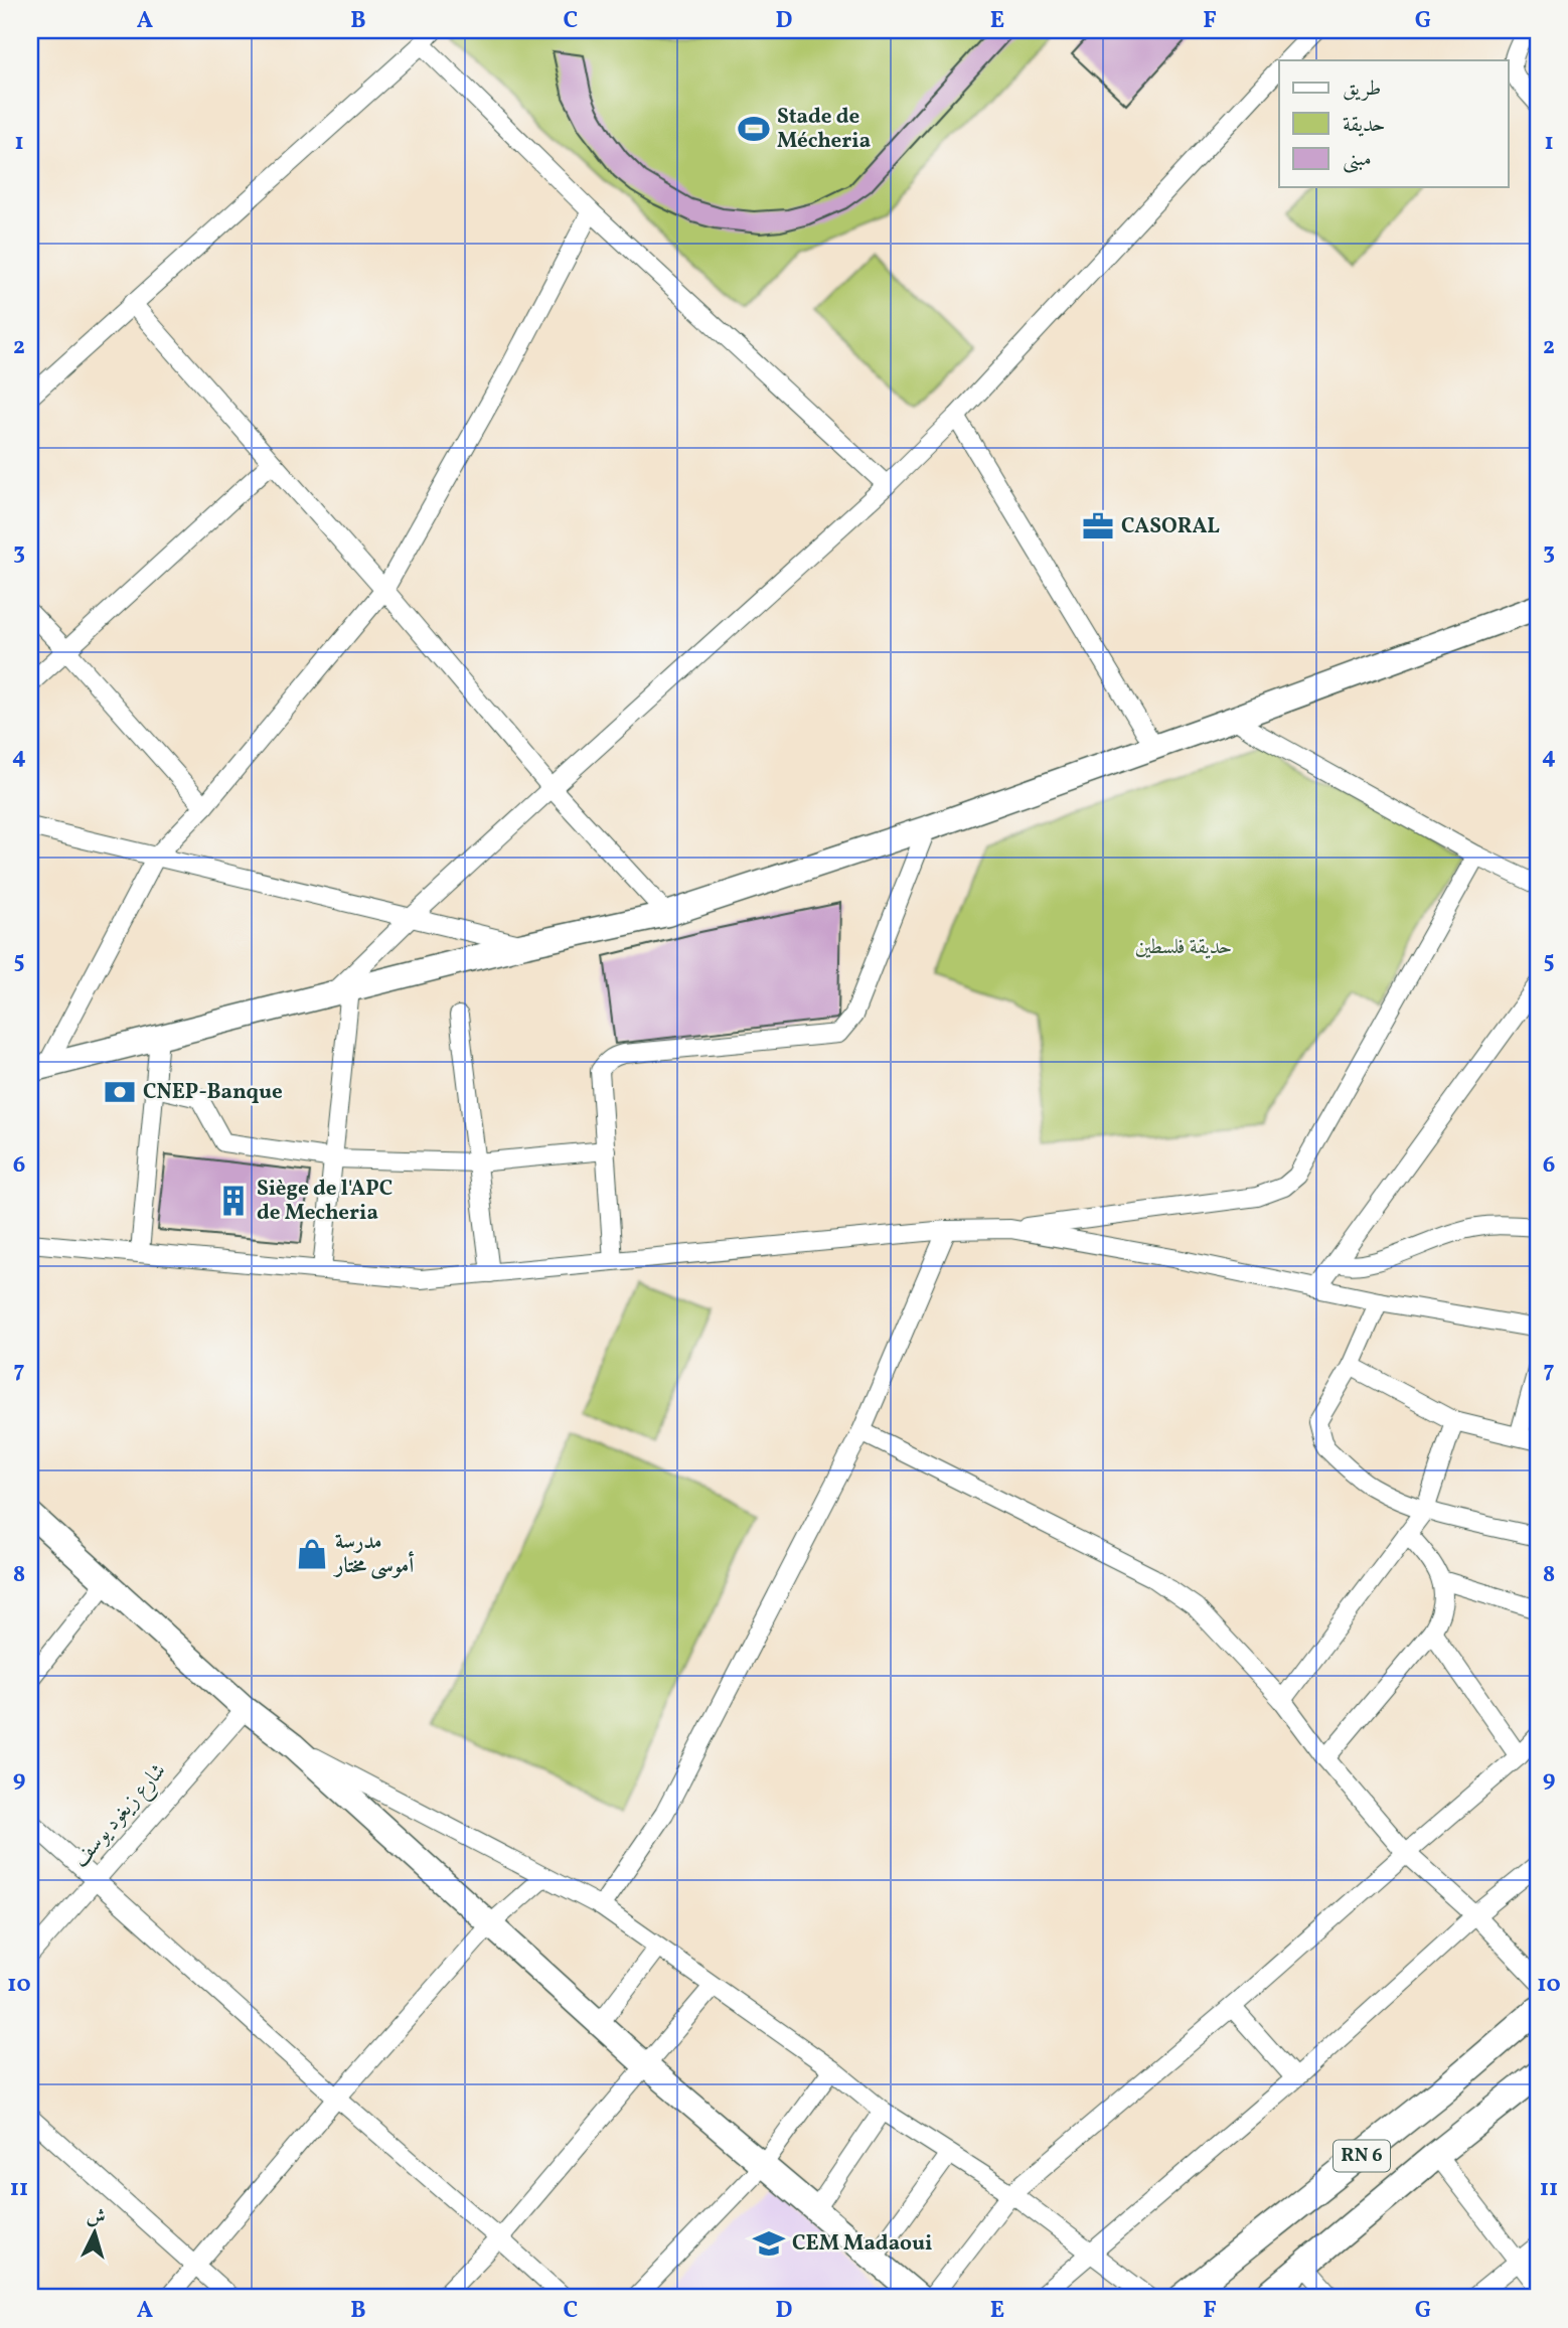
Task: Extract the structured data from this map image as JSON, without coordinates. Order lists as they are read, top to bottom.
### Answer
{
  "streets": {
    "main road": ["RN 6"],
    "street": ["شارع زيغود يوسف"]
  },
  "parks": ["حديقة فلسطين"],
  "places": {
    "sports": ["Stade de Mécheria"],
    "office": ["CASORAL"],
    "bank": ["CNEP-Banque"],
    "building": ["Siège de l'APC de Mecheria"],
    "shop": ["مدرسة أموسى مختار"],
    "school or university": ["CEM Madaoui"]
  },
  "legend": ["طريق", "حديقة", "مبنى"],
  "north": "top",
  "grid": {
    "columns": [
      "A",
      "B",
      "C",
      "D",
      "E",
      "F",
      "G"
    ],
    "rows": [
      "1",
      "2",
      "3",
      "4",
      "5",
      "6",
      "7",
      "8",
      "9",
      "10",
      "11"
    ]
  }
}
